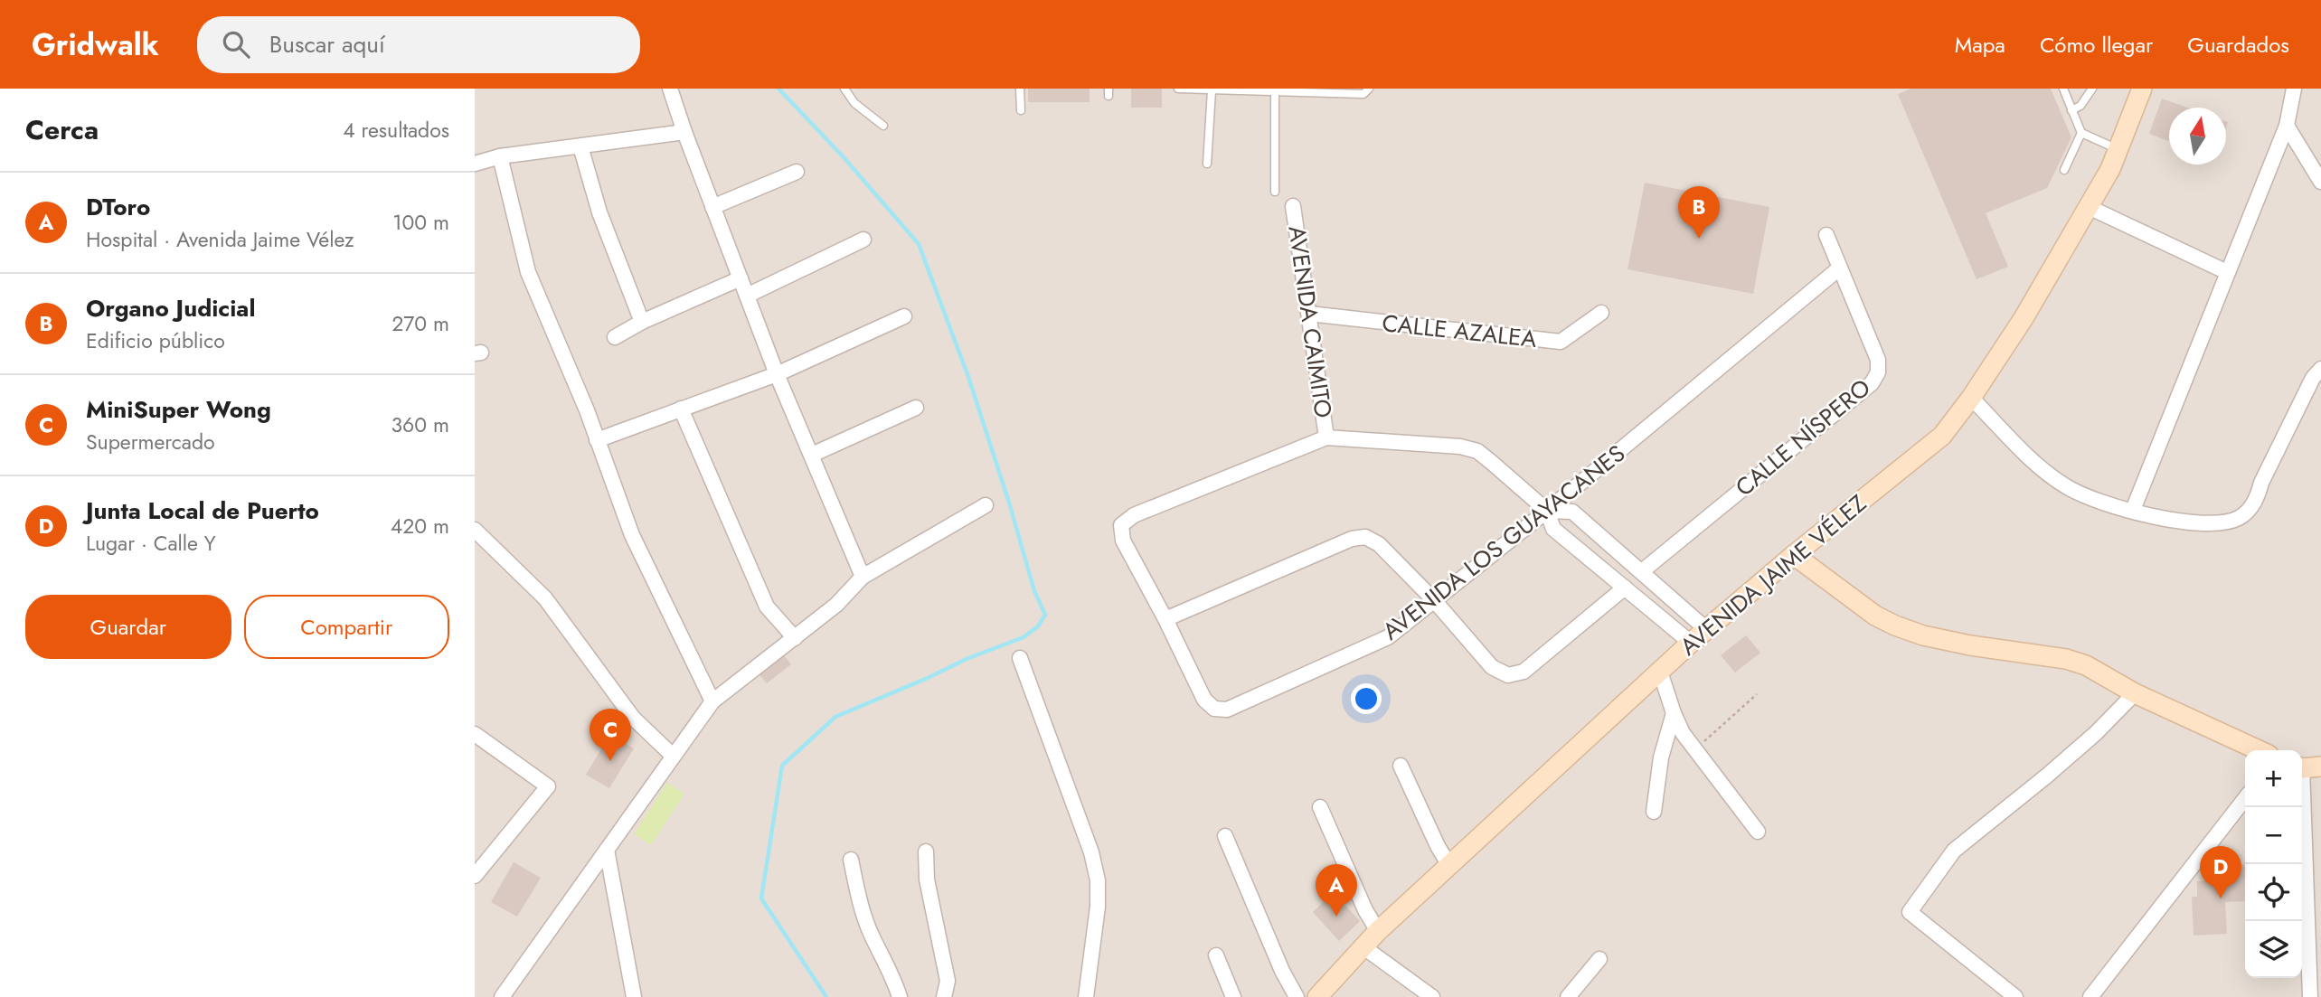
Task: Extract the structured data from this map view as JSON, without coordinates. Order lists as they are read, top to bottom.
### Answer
{
  "streets": {
    "street": [
      "AVENIDA CAIMITO",
      "CALLE AZALEA",
      "CALLE NÍSPERO",
      "AVENIDA LOS GUAYACANES",
      "AVENIDA JAIME VÉLEZ"
    ]
  },
  "crossings": [
    ["AVENIDA CAIMITO", "CALLE AZALEA"],
    ["AVENIDA CAIMITO", "AVENIDA LOS GUAYACANES"],
    ["CALLE NÍSPERO", "AVENIDA LOS GUAYACANES"]
  ],
  "north": "top",
  "page": {
    "header": "Gridwalk",
    "search": "Buscar aquí",
    "nav": ["Mapa", "Cómo llegar", "Guardados"],
    "heading": ["Cerca", "4 resultados"],
    "list": [
      {
        "mark": "A",
        "name": "DToro",
        "note": "Hospital · Avenida Jaime Vélez",
        "value": "100 m"
      },
      {
        "mark": "B",
        "name": "Organo Judicial",
        "note": "Edificio público",
        "value": "270 m"
      },
      {
        "mark": "C",
        "name": "MiniSuper Wong",
        "note": "Supermercado",
        "value": "360 m"
      },
      {
        "mark": "D",
        "name": "Junta Local de Puerto",
        "note": "Lugar · Calle Y",
        "value": "420 m"
      }
    ],
    "pins": [
      "B",
      "C",
      "D",
      "A"
    ],
    "buttons": ["Guardar", "Compartir"],
    "map_buttons": ["+", "−"]
  }
}
